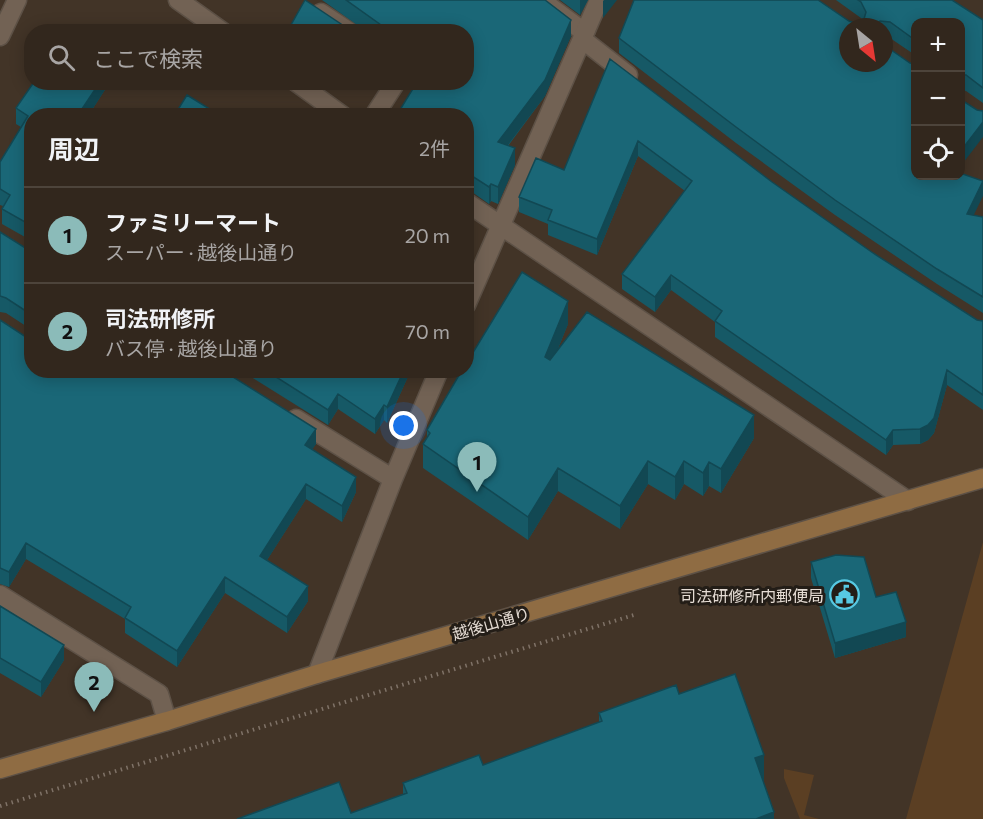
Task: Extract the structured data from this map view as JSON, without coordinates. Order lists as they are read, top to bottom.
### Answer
{
  "streets": {
    "street": ["越後山通り"]
  },
  "places": {
    "public building": ["司法研修所内郵便局"]
  },
  "north": "bottom right",
  "page": {
    "map_buttons": ["+", "−"],
    "search": "ここで検索",
    "heading": ["周辺", "2件"],
    "list": [
      {
        "mark": "1",
        "name": "ファミリーマート",
        "note": "スーパー · 越後山通り",
        "value": "20 m"
      },
      {
        "mark": "2",
        "name": "司法研修所",
        "note": "バス停 · 越後山通り",
        "value": "70 m"
      }
    ],
    "pins": ["1", "2"]
  }
}
